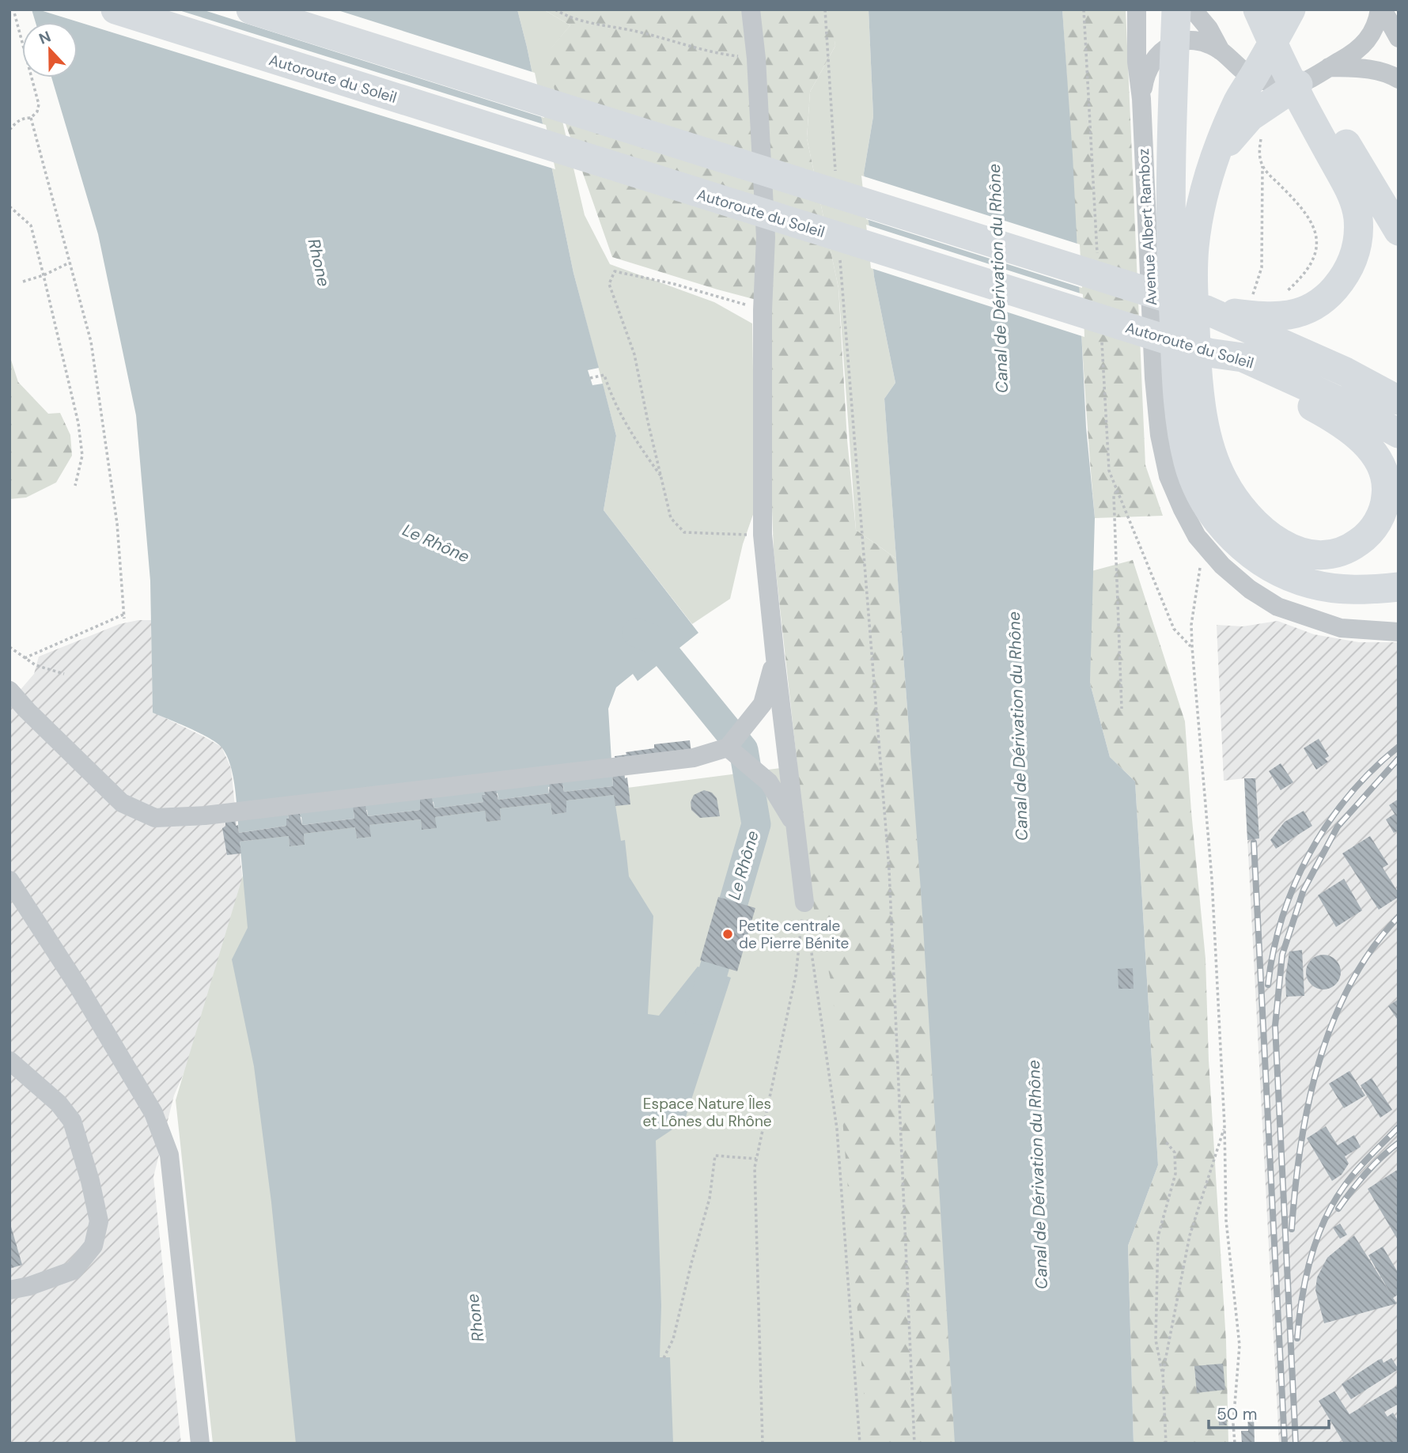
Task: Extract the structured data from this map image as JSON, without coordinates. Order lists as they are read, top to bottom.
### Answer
{
  "streets": {
    "highway": ["Autoroute du Soleil"],
    "street": ["Avenue Albert Ramboz"]
  },
  "water": ["Rhone", "Canal de Dérivation du Rhône", "Le Rhône"],
  "parks": ["Espace Nature Îles et Lônes du Rhône"],
  "places": ["Petite centrale de Pierre Bénite"],
  "scale_bar": "50 m",
  "north": "top"
}
